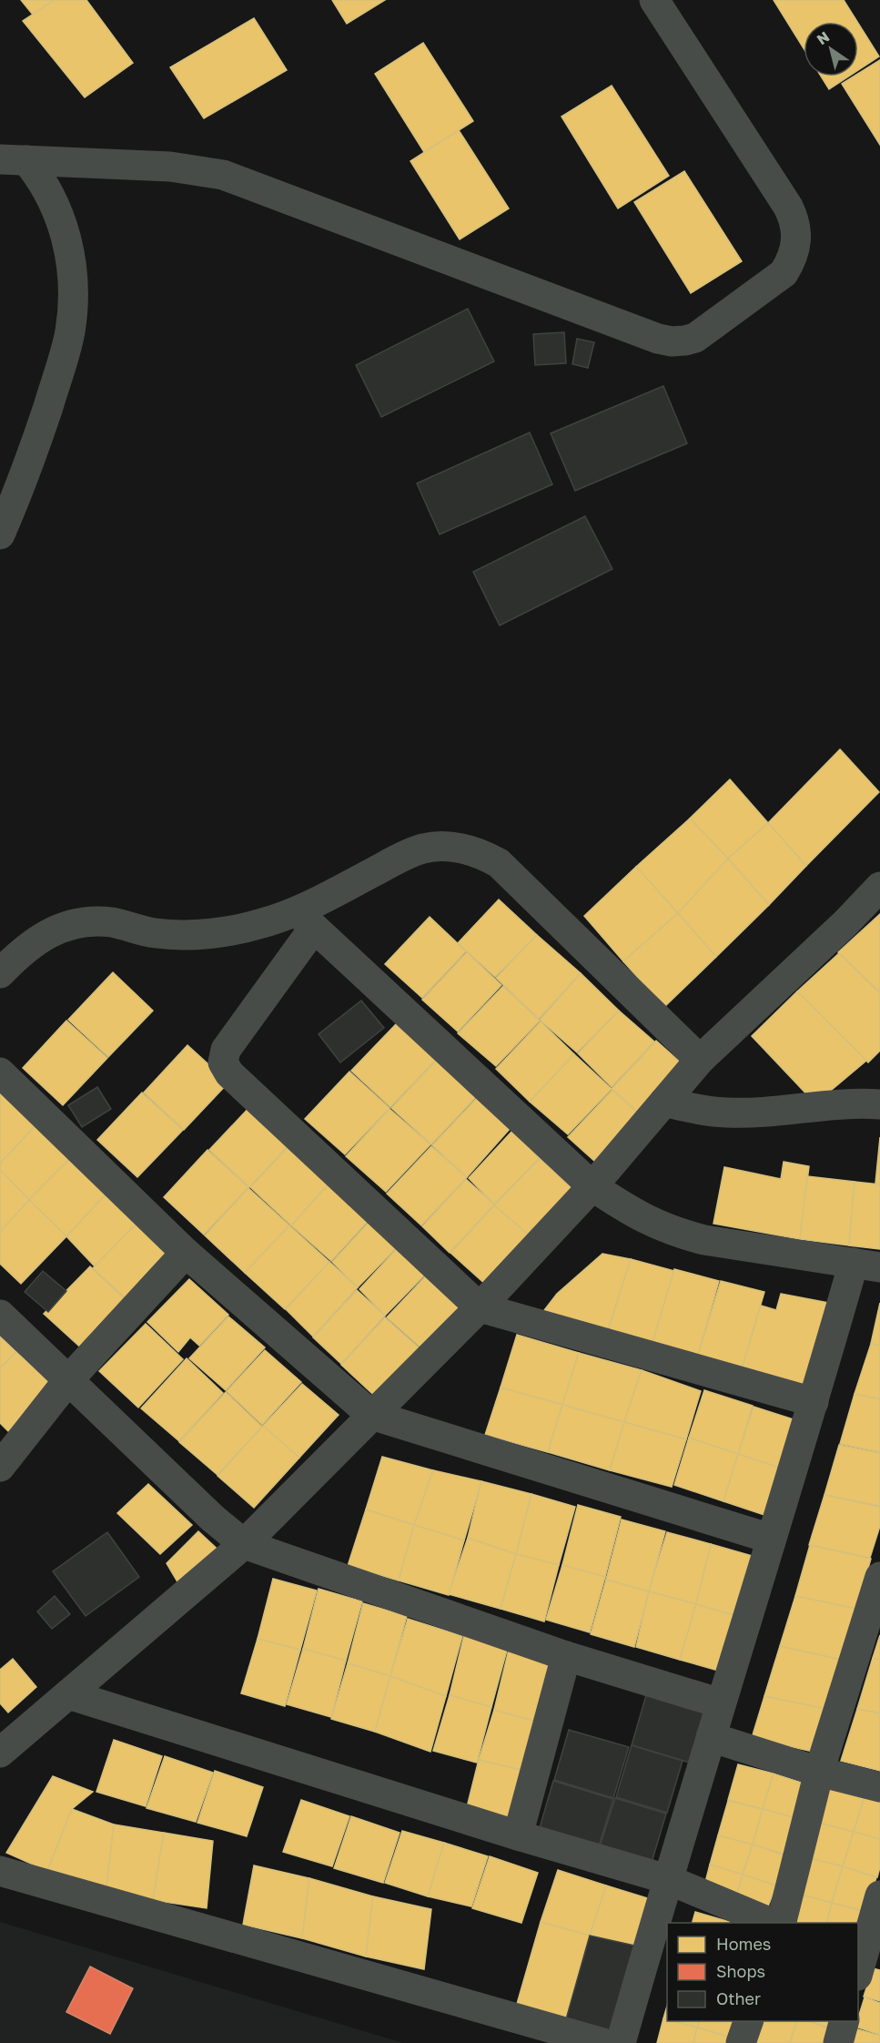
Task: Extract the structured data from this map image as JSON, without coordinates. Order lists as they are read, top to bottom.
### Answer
{
  "legend": ["Homes", "Shops", "Other"],
  "north": "top left"
}
